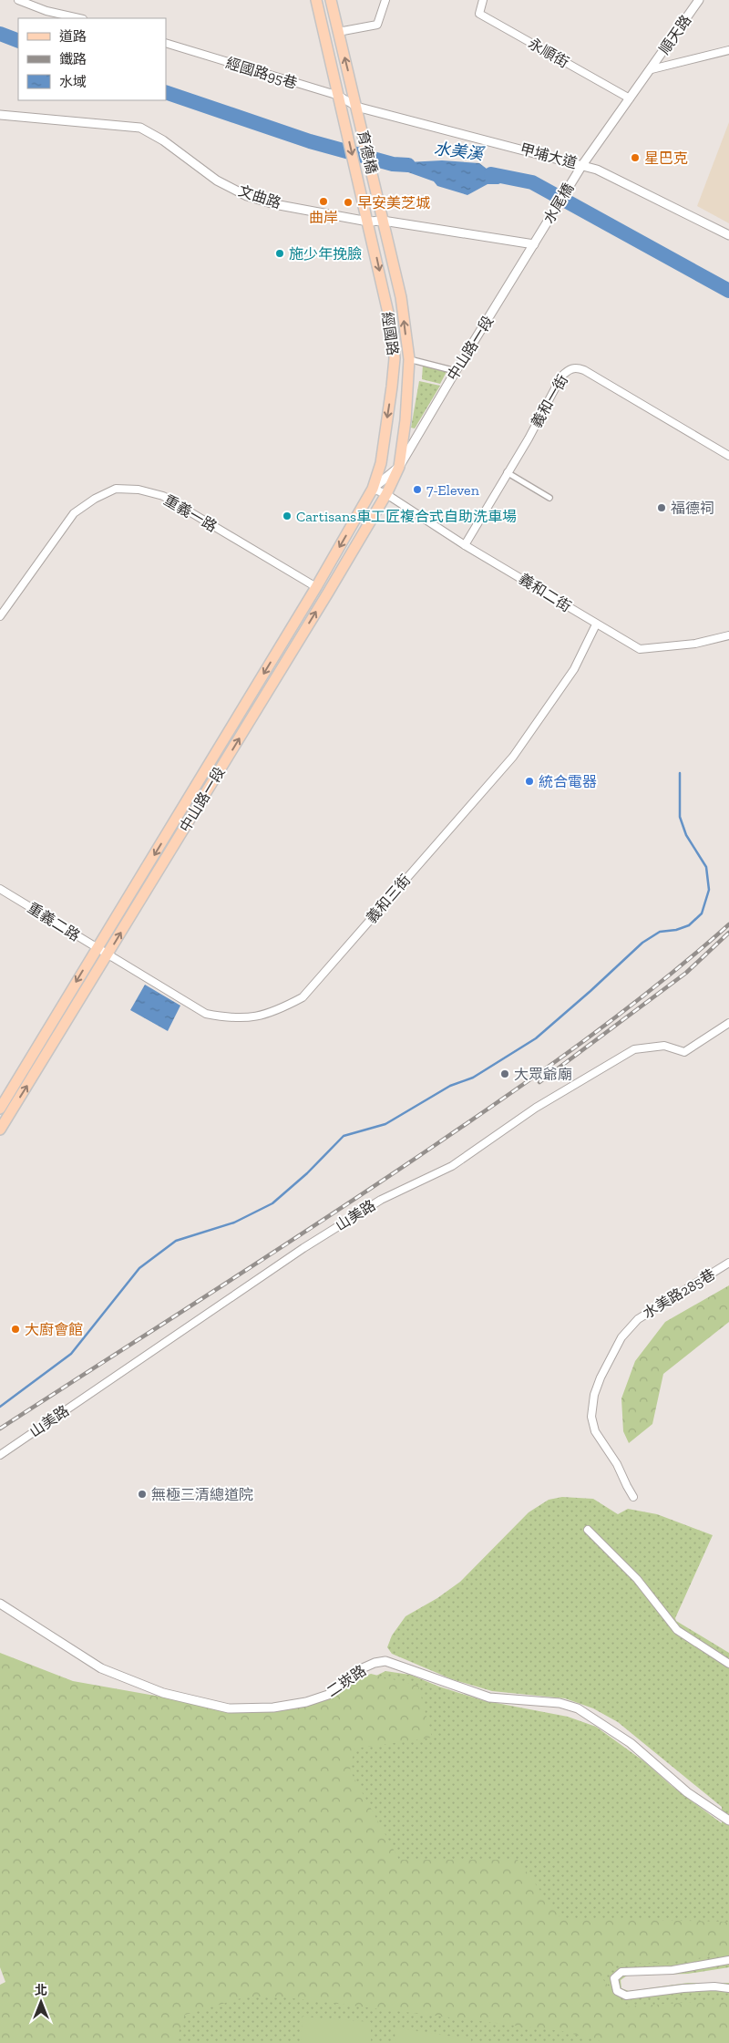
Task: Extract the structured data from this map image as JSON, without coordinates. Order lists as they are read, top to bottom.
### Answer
{
  "streets": {
    "main road": ["育德橋", "經國路", "中山路一段"],
    "street": [
      "順天路",
      "永順街",
      "經國路95巷",
      "甲埔大道",
      "文曲路",
      "水尾橋",
      "義和一街",
      "重義一路",
      "義和二街",
      "義和三街",
      "重義二路",
      "山美路",
      "水美路285巷",
      "二崁路"
    ]
  },
  "crossings": [
    ["經國路95巷", "育德橋"],
    ["經國路95巷", "甲埔大道"],
    ["育德橋", "甲埔大道"],
    ["育德橋", "經國路"],
    ["甲埔大道", "水尾橋"],
    ["文曲路", "經國路"],
    ["文曲路", "中山路一段"],
    ["水尾橋", "中山路一段"],
    ["經國路", "中山路一段"],
    ["經國路", "義和二街"],
    ["中山路一段", "重義一路"],
    ["中山路一段", "義和二街"],
    ["中山路一段", "義和三街"],
    ["中山路一段", "重義二路"],
    ["義和一街", "義和二街"],
    ["義和二街", "義和三街"],
    ["義和三街", "重義二路"]
  ],
  "water": ["水美溪"],
  "places": [
    "星巴克",
    "曲岸",
    "早安美芝城",
    "施少年挽臉",
    "7-Eleven",
    "福德祠",
    "Cartisans車工匠複合式自助洗車場",
    "統合電器",
    "大眾爺廟",
    "大廚會館",
    "無極三清總道院"
  ],
  "legend": ["道路", "鐵路", "水域"],
  "north": "top"
}
